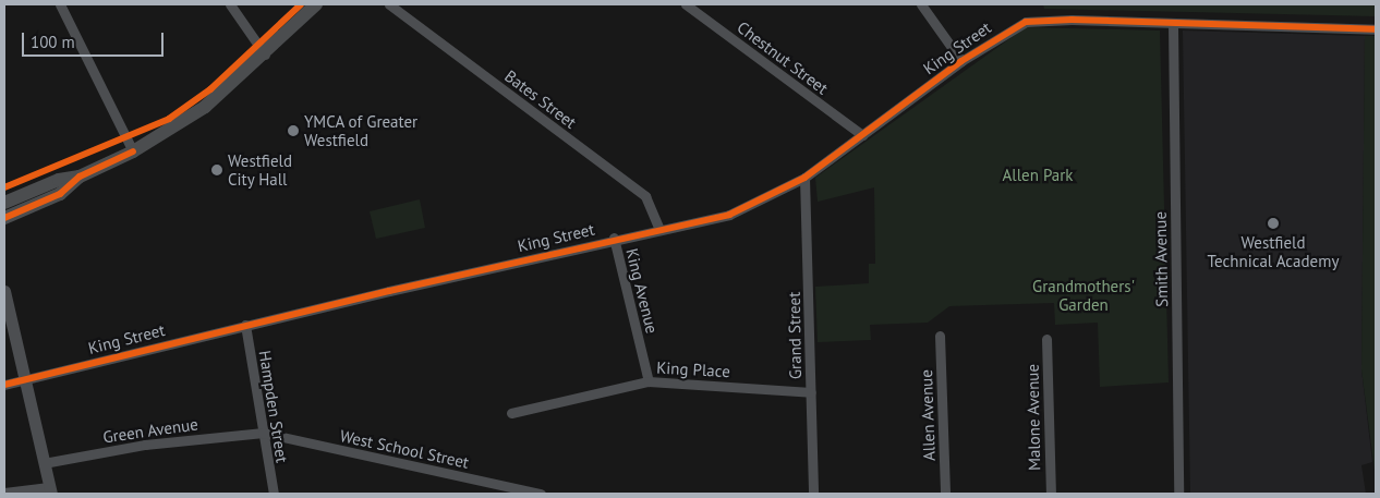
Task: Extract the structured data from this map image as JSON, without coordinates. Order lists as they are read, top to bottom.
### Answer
{
  "streets": {
    "street": [
      "King Street",
      "Chestnut Street",
      "Bates Street",
      "Smith Avenue",
      "King Avenue",
      "Grand Street",
      "King Place",
      "Hampden Street",
      "Allen Avenue",
      "Malone Avenue",
      "Green Avenue",
      "West School Street"
    ]
  },
  "crossings": [
    ["King Street", "Chestnut Street"],
    ["King Street", "Bates Street"],
    ["King Street", "Smith Avenue"],
    ["King Street", "King Avenue"],
    ["King Street", "Grand Street"],
    ["King Street", "Hampden Street"],
    ["King Avenue", "King Place"],
    ["Grand Street", "King Place"],
    ["Hampden Street", "Green Avenue"],
    ["Hampden Street", "West School Street"],
    ["Green Avenue", "West School Street"]
  ],
  "parks": ["Allen Park", "Grandmothers' Garden"],
  "places": ["YMCA of Greater Westfield", "Westfield City Hall", "Westfield Technical Academy"],
  "scale_bar": "100 m"
}
